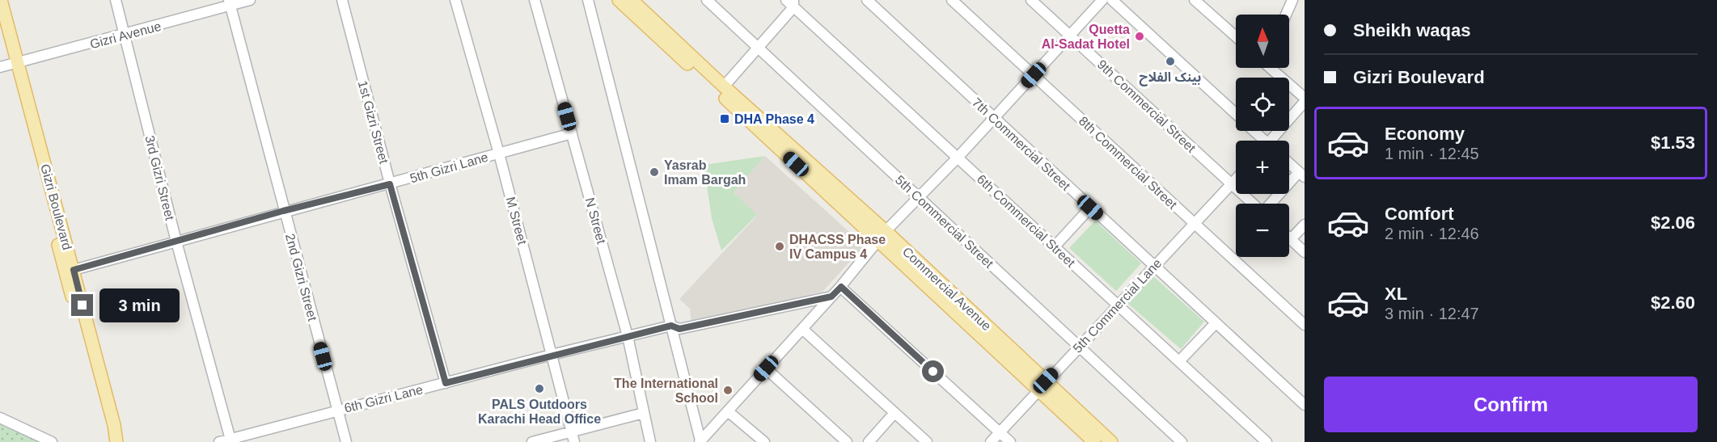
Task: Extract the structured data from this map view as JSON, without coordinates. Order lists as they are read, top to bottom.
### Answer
{
  "streets": {
    "main road": ["Gizri Boulevard", "Commercial Avenue"],
    "street": [
      "Gizri Avenue",
      "9th Commercial Street",
      "1st Gizri Street",
      "7th Commercial Street",
      "8th Commercial Street",
      "5th Gizri Lane",
      "3rd Gizri Street",
      "M Street",
      "N Street",
      "6th Commercial Street",
      "5th Commercial Street",
      "2nd Gizri Street",
      "5th Commercial Lane",
      "6th Gizri Lane"
    ]
  },
  "crossings": [
    ["Gizri Avenue", "3rd Gizri Street"],
    ["Gizri Avenue", "Gizri Boulevard"],
    ["Gizri Avenue", "2nd Gizri Street"],
    ["9th Commercial Street", "5th Commercial Lane"],
    ["1st Gizri Street", "5th Gizri Lane"],
    ["1st Gizri Street", "6th Gizri Lane"],
    ["7th Commercial Street", "5th Commercial Lane"],
    ["8th Commercial Street", "5th Commercial Lane"],
    ["5th Gizri Lane", "3rd Gizri Street"],
    ["5th Gizri Lane", "Gizri Boulevard"],
    ["5th Gizri Lane", "M Street"],
    ["5th Gizri Lane", "N Street"],
    ["5th Gizri Lane", "2nd Gizri Street"],
    ["3rd Gizri Street", "6th Gizri Lane"],
    ["M Street", "6th Gizri Lane"],
    ["N Street", "6th Gizri Lane"],
    ["6th Commercial Street", "5th Commercial Lane"],
    ["5th Commercial Street", "5th Commercial Lane"],
    ["2nd Gizri Street", "6th Gizri Lane"],
    ["Commercial Avenue", "5th Commercial Lane"]
  ],
  "places": {
    "other": [
      "Quetta Al-Sadat Hotel",
      "بینک الفلاح",
      "Yasrab Imam Bargah",
      "DHACSS Phase IV Campus 4",
      "PALS Outdoors Karachi Head Office",
      "The International School"
    ],
    "transit": ["DHA Phase 4"]
  },
  "north": "top",
  "page": {
    "banner": ["Sheikh waqas", "Gizri Boulevard"],
    "map_buttons": ["+", "−"],
    "list": [
      {
        "name": "Economy",
        "note": "1 min · 12:45",
        "value": "$1.53"
      },
      {
        "name": "Comfort",
        "note": "2 min · 12:46",
        "value": "$2.06"
      },
      {
        "name": "XL",
        "note": "3 min · 12:47",
        "value": "$2.60"
      }
    ],
    "bubble": "3 min",
    "buttons": "Confirm"
  }
}
